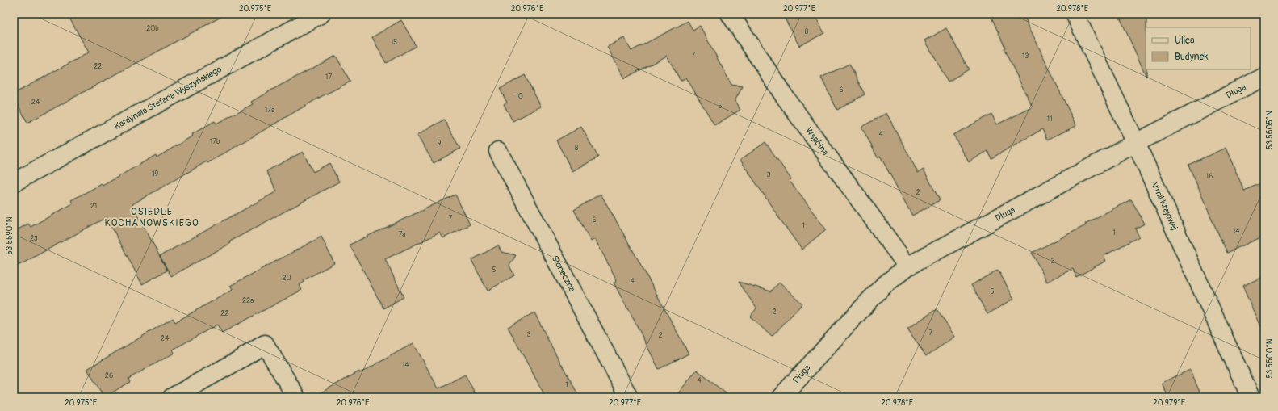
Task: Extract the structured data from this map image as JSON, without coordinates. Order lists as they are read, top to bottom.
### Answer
{
  "streets": {
    "street": [
      "Długa",
      "Kardynała Stefana Wyszyńskiego",
      "Wspólna",
      "Armii Krajowej",
      "Słoneczna"
    ]
  },
  "crossings": [
    ["Długa", "Wspólna"],
    ["Długa", "Armii Krajowej"]
  ],
  "districts": ["OSIEDLE KOCHANOWSKIEGO"],
  "house_numbers": [
    "20b",
    "8",
    "15",
    "7",
    "13",
    "22",
    "17",
    "6",
    "10",
    "24",
    "5",
    "17a",
    "11",
    "4",
    "17b",
    "9",
    "8",
    "19",
    "3",
    "16",
    "2",
    "21",
    "7",
    "6",
    "1",
    "14",
    "1",
    "7a",
    "23",
    "3",
    "5",
    "20",
    "4",
    "5",
    "22a",
    "2",
    "22",
    "7",
    "3",
    "2",
    "24",
    "14",
    "26",
    "4",
    "1"
  ],
  "legend": ["Ulica", "Budynek"],
  "coordinates": [
    "20.975°E",
    "20.976°E",
    "20.977°E",
    "20.978°E",
    "53.5605°N",
    "53.5590°N",
    "53.5600°N",
    "20.979°E"
  ]
}
